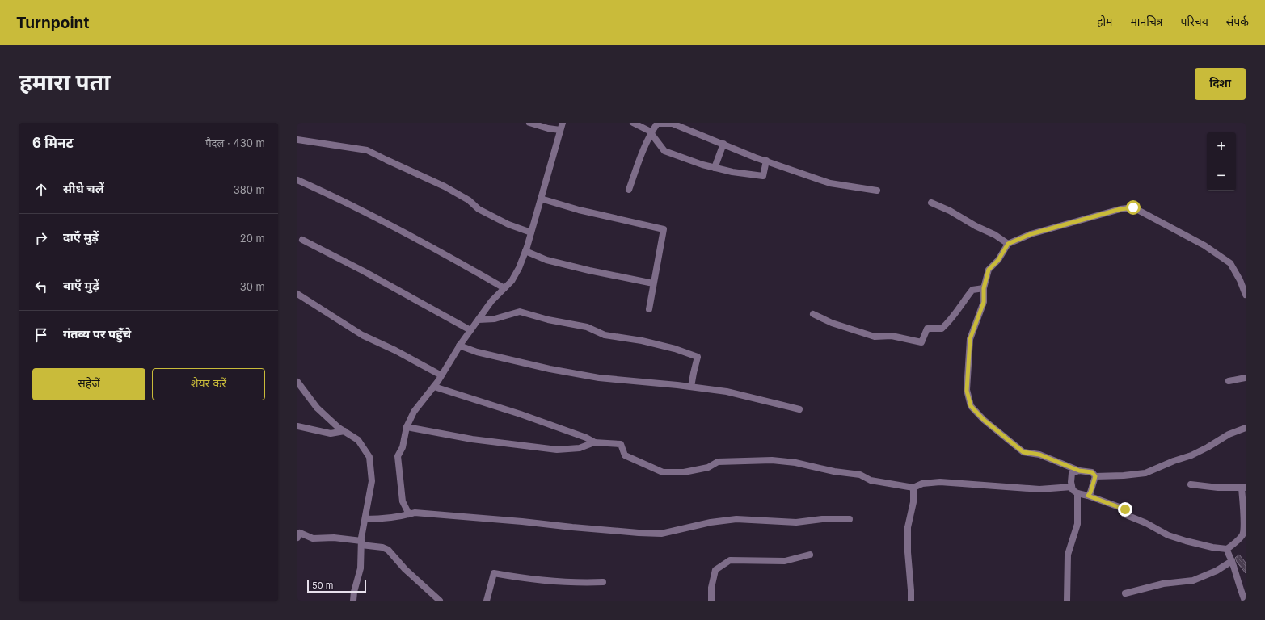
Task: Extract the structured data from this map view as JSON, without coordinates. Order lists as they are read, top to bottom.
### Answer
{
  "scale_bar": "50 m",
  "page": {
    "header": "Turnpoint",
    "nav": [
      "होम",
      "मानचित्र",
      "परिचय",
      "संपर्क"
    ],
    "buttons": [
      "दिशा",
      ["सहेजें", "शेयर करें"]
    ],
    "title": "हमारा पता",
    "heading": ["6 मिनट", "पैदल · 430 m"],
    "map_buttons": ["+", "−"],
    "list": [
      ["सीधे चलें", "380 m"],
      ["दाएँ मुड़ें", "20 m"],
      ["बाएँ मुड़ें", "30 m"],
      "गंतव्य पर पहुँचे"
    ],
    "scale": "50 m"
  }
}
